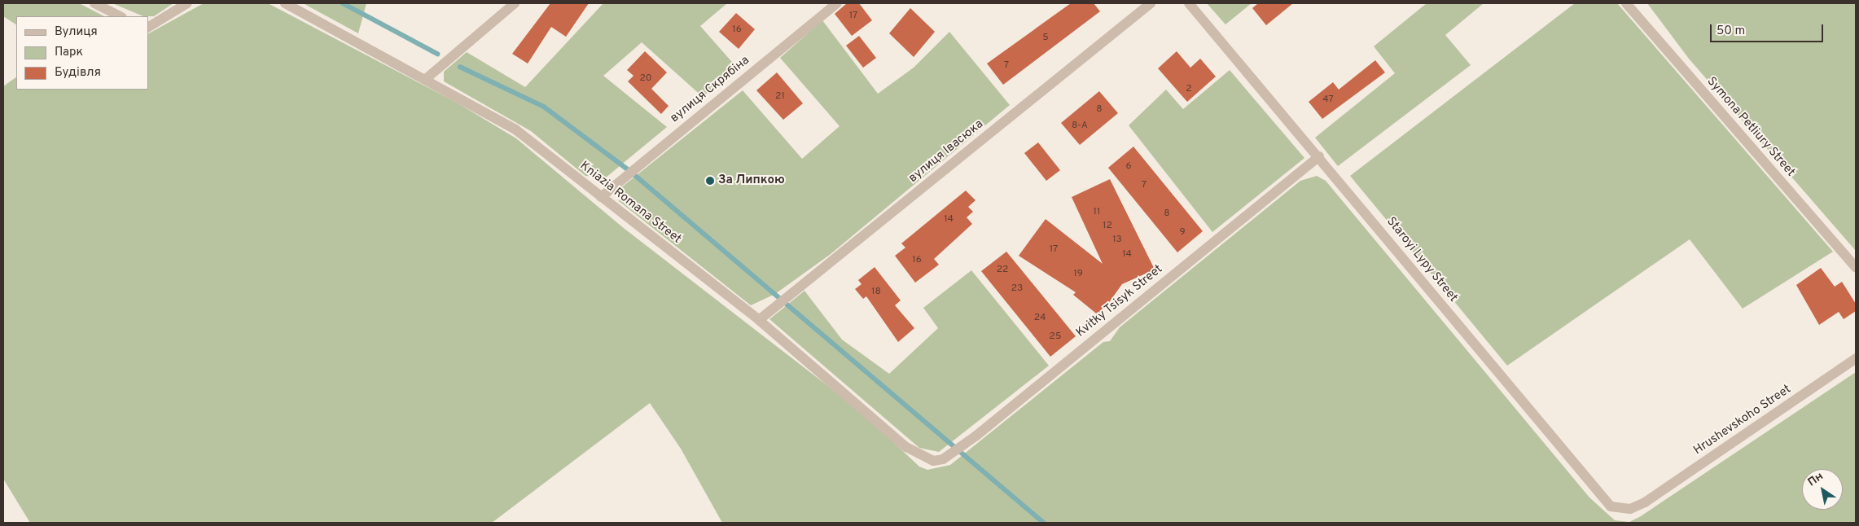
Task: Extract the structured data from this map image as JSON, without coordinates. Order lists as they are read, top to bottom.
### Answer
{
  "streets": {
    "street": [
      "вулиця Скрябіна",
      "Symona Petliury Street",
      "вулиця Івасюка",
      "Kniazia Romana Street",
      "Staroyi Lypy Street",
      "Kvitky Tsisyk Street",
      "Hrushevskoho Street"
    ]
  },
  "crossings": [
    ["вулиця Скрябіна", "Kniazia Romana Street"],
    ["вулиця Івасюка", "Kniazia Romana Street"],
    ["Kniazia Romana Street", "Kvitky Tsisyk Street"],
    ["Staroyi Lypy Street", "Kvitky Tsisyk Street"],
    ["Staroyi Lypy Street", "Hrushevskoho Street"]
  ],
  "places": ["За Липкою"],
  "house_numbers": [
    "17",
    "16",
    "5",
    "7",
    "20",
    "2",
    "21",
    "47",
    "8",
    "8-А",
    "6",
    "7",
    "11",
    "8",
    "14",
    "12",
    "9",
    "13",
    "17",
    "14",
    "16",
    "22",
    "19",
    "23",
    "18",
    "24",
    "25"
  ],
  "legend": ["Вулиця", "Парк", "Будівля"],
  "scale_bar": "50 m",
  "north": "top left"
}
